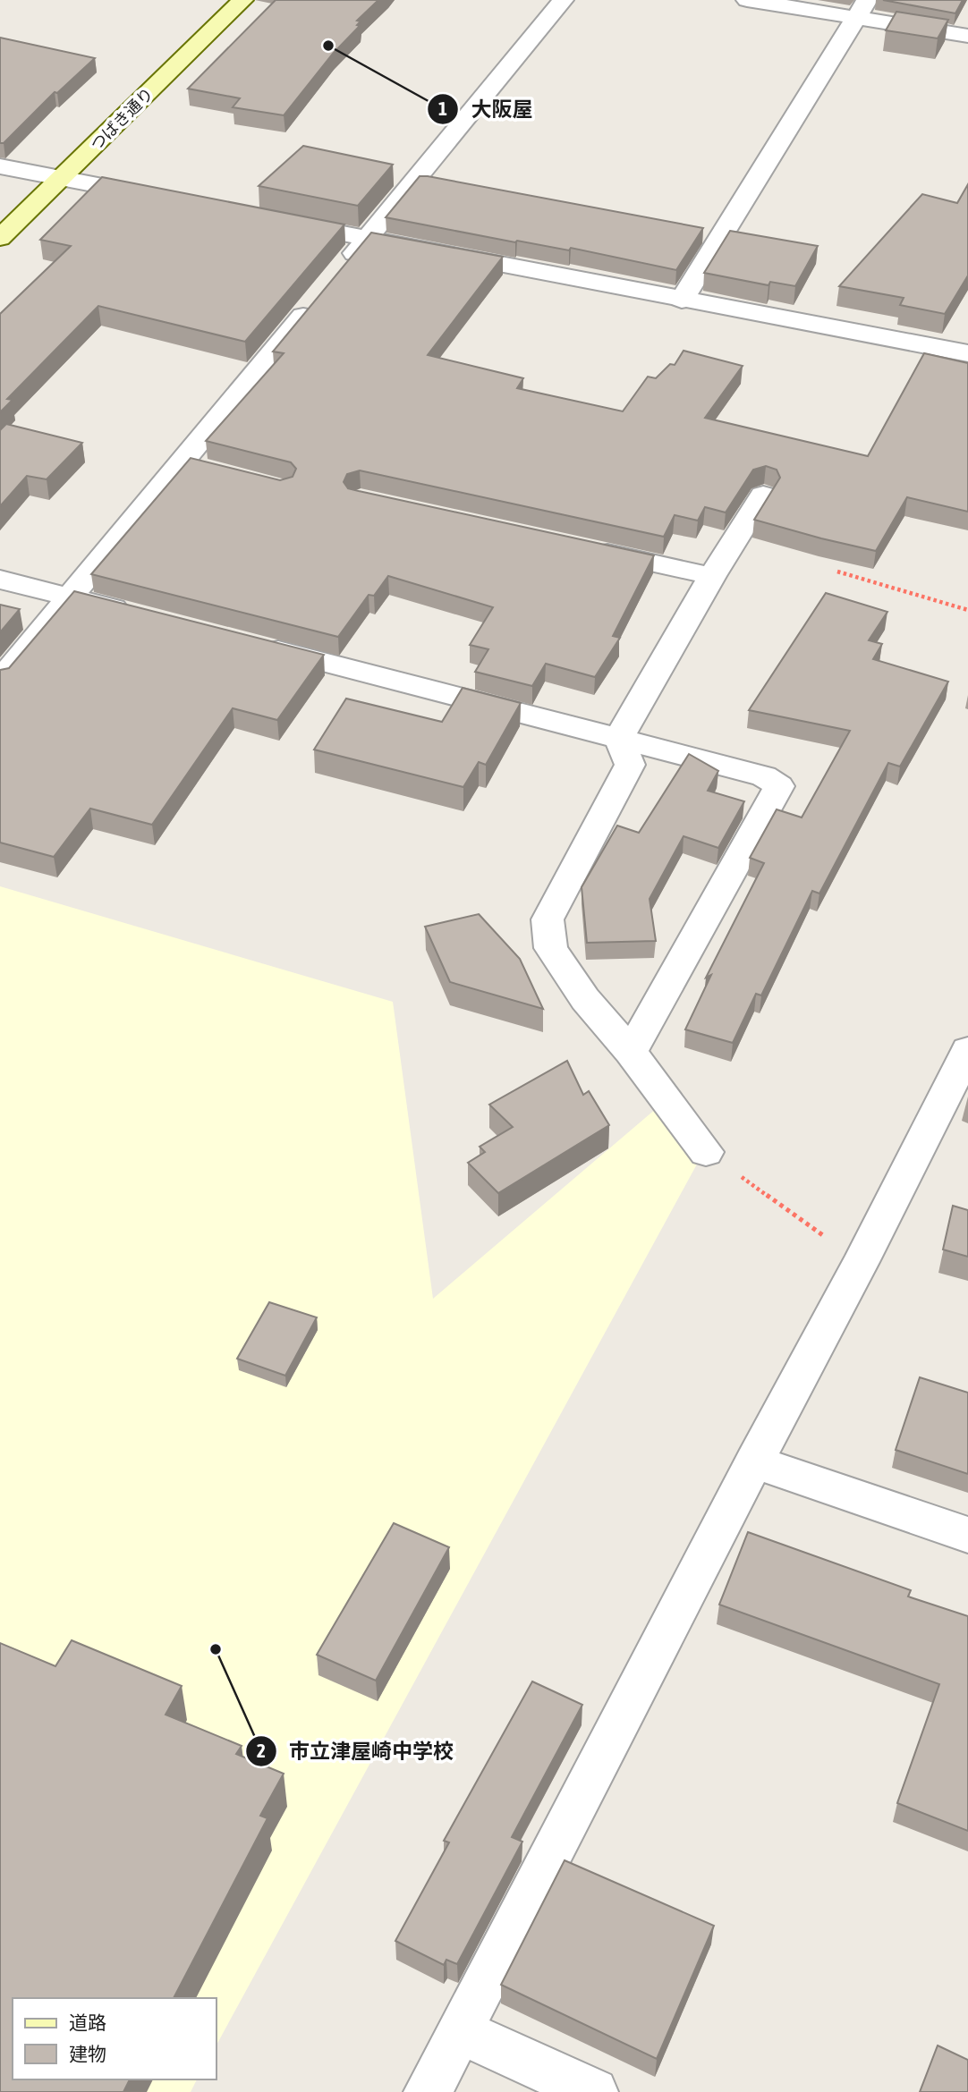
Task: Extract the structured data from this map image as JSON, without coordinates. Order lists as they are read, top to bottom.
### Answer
{
  "streets": {
    "main road": ["つばき通り"]
  },
  "places": ["大阪屋", "市立津屋崎中学校"],
  "legend": ["道路", "建物"]
}
